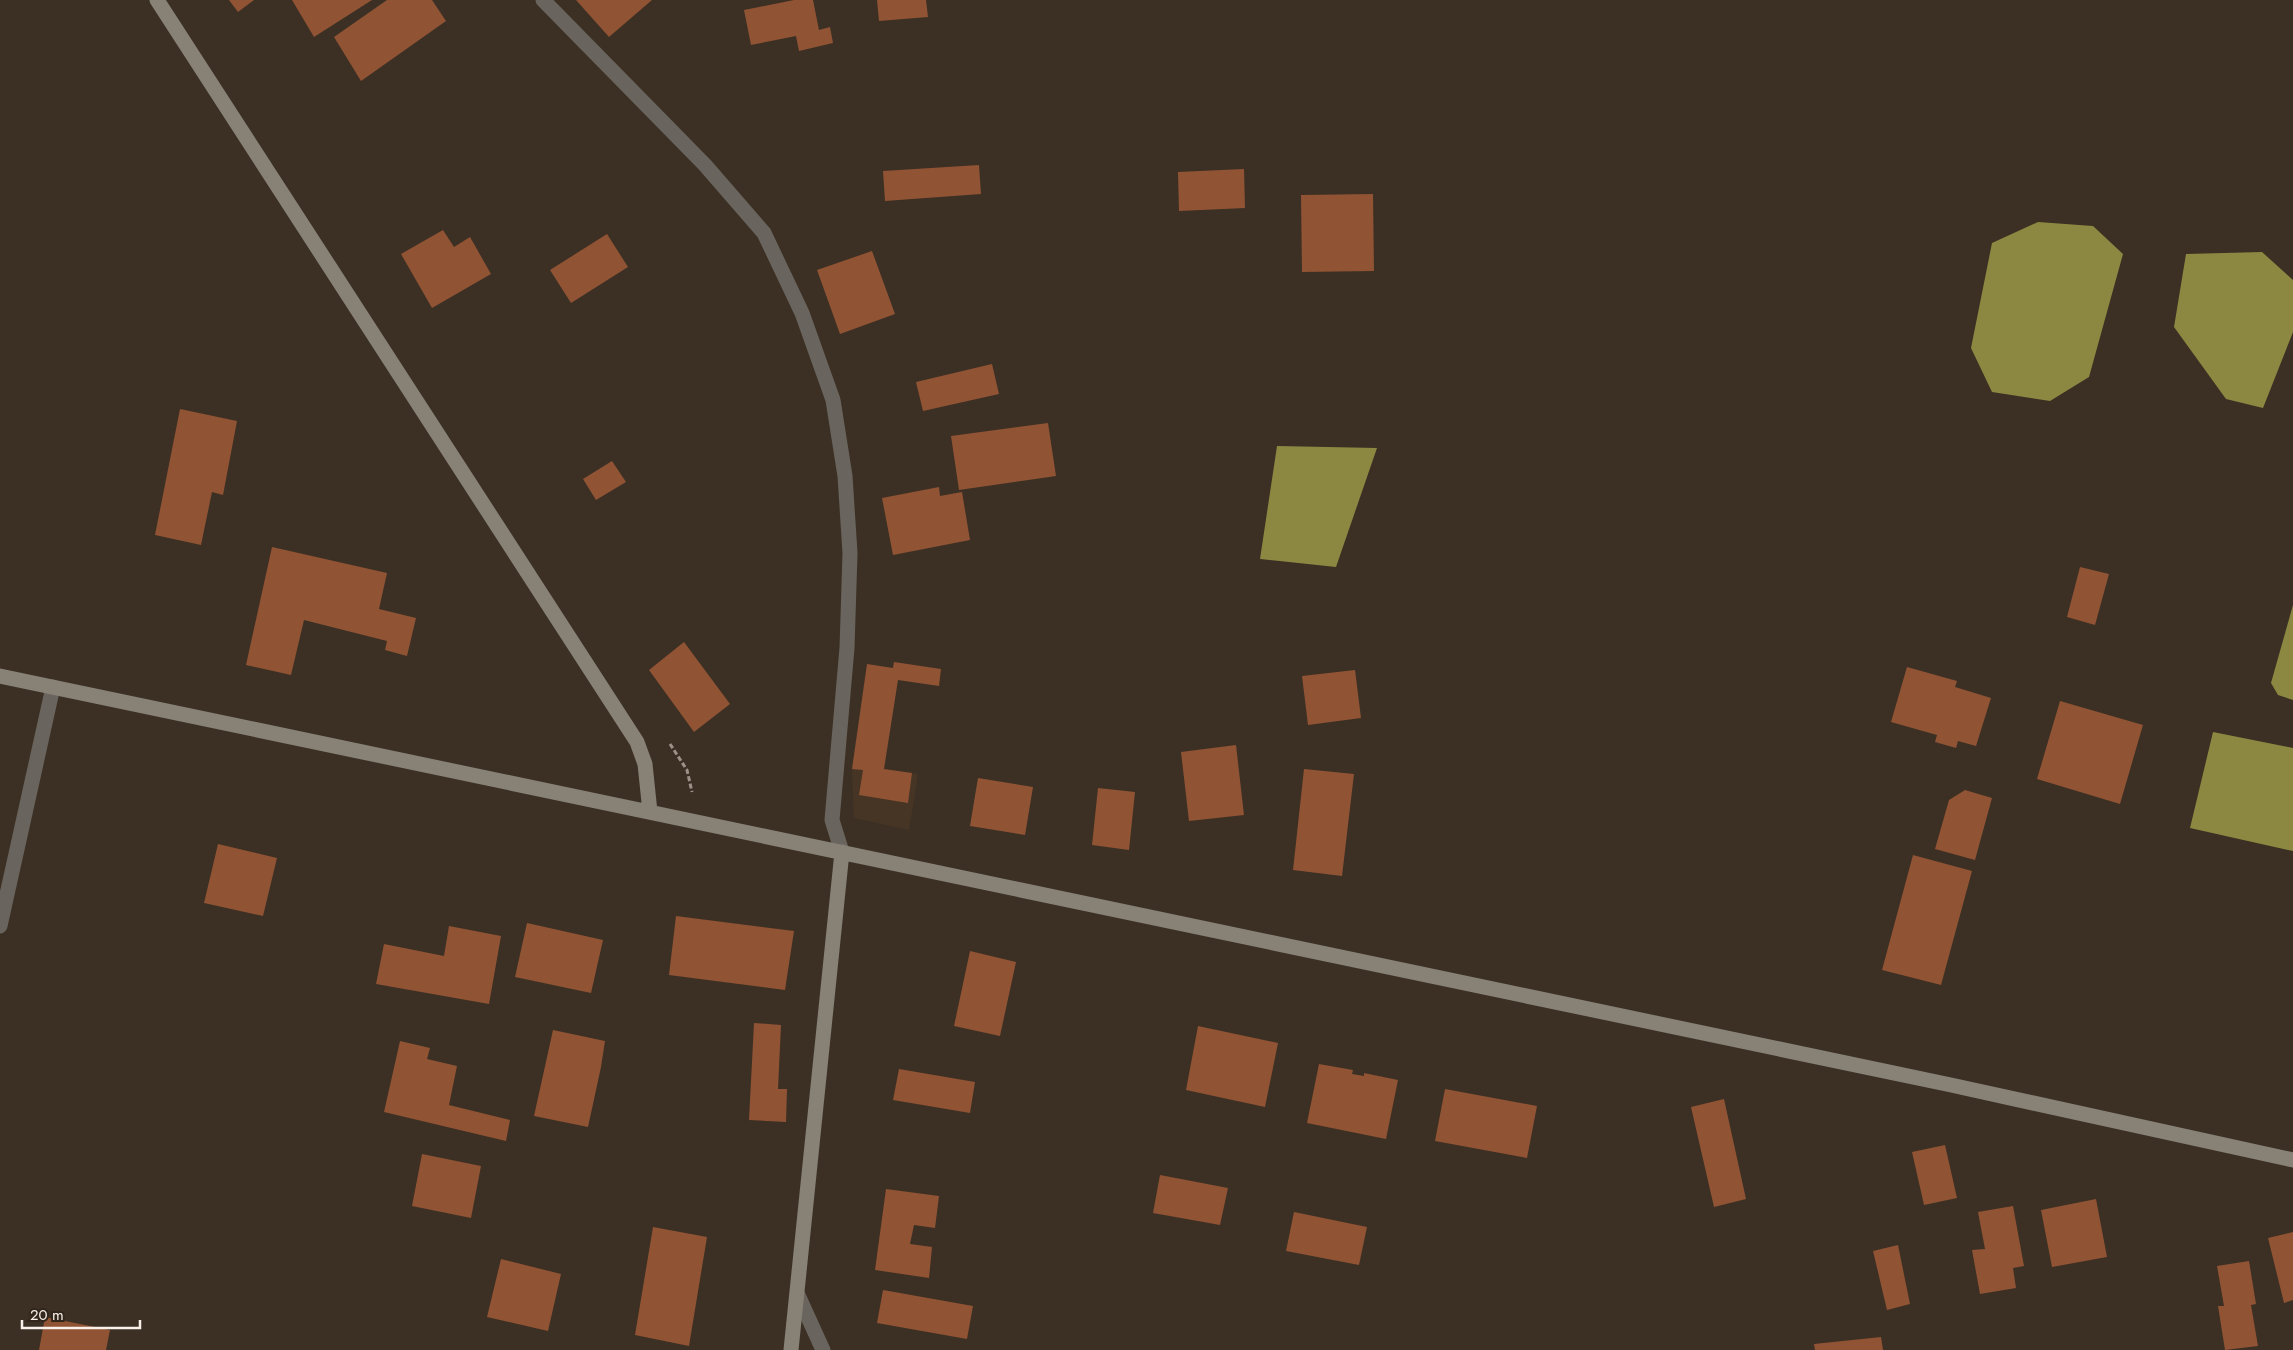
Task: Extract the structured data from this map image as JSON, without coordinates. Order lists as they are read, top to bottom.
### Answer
{
  "scale_bar": "20 m"
}
